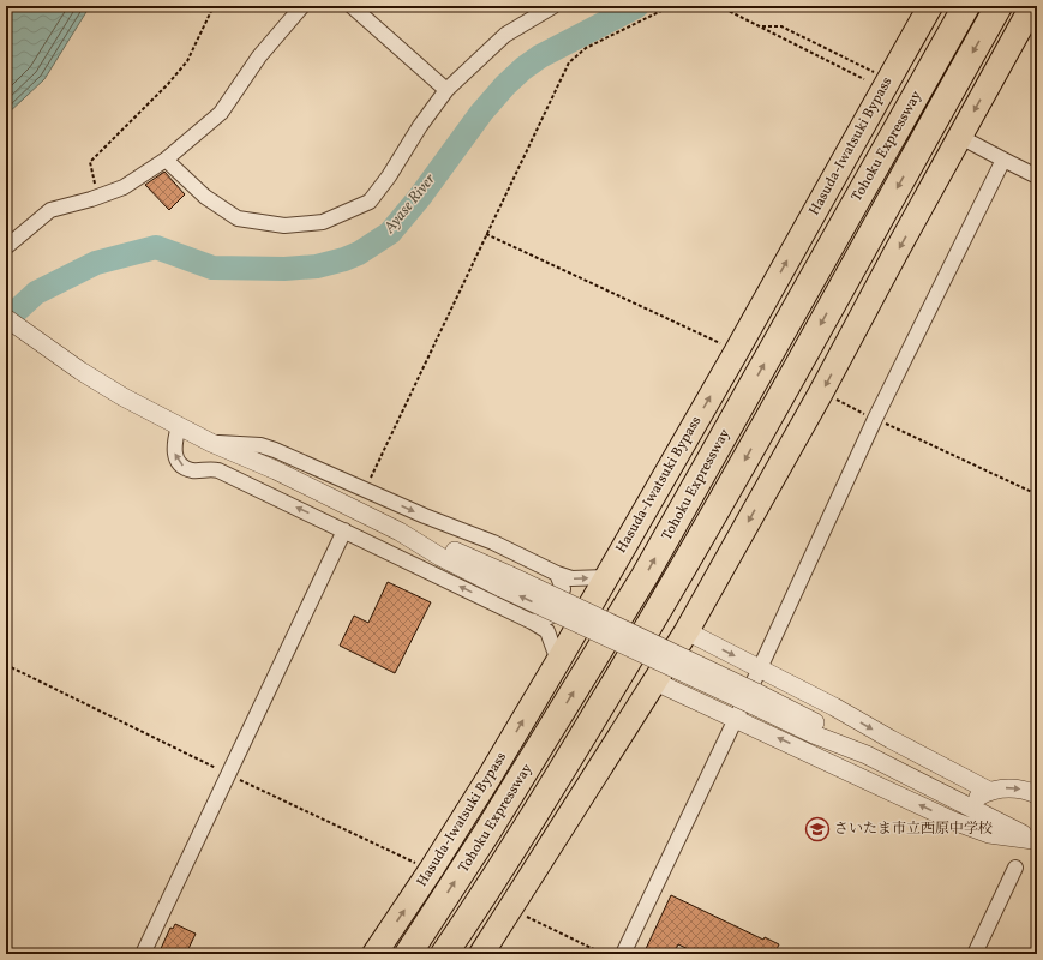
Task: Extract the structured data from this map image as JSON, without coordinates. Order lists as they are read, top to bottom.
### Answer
{
  "streets": {
    "highway": ["Hasuda-Iwatsuki Bypass", "Tohoku Expressway"]
  },
  "water": ["Ayase River"],
  "places": {
    "school or university": ["さいたま市立西原中学校"]
  }
}
